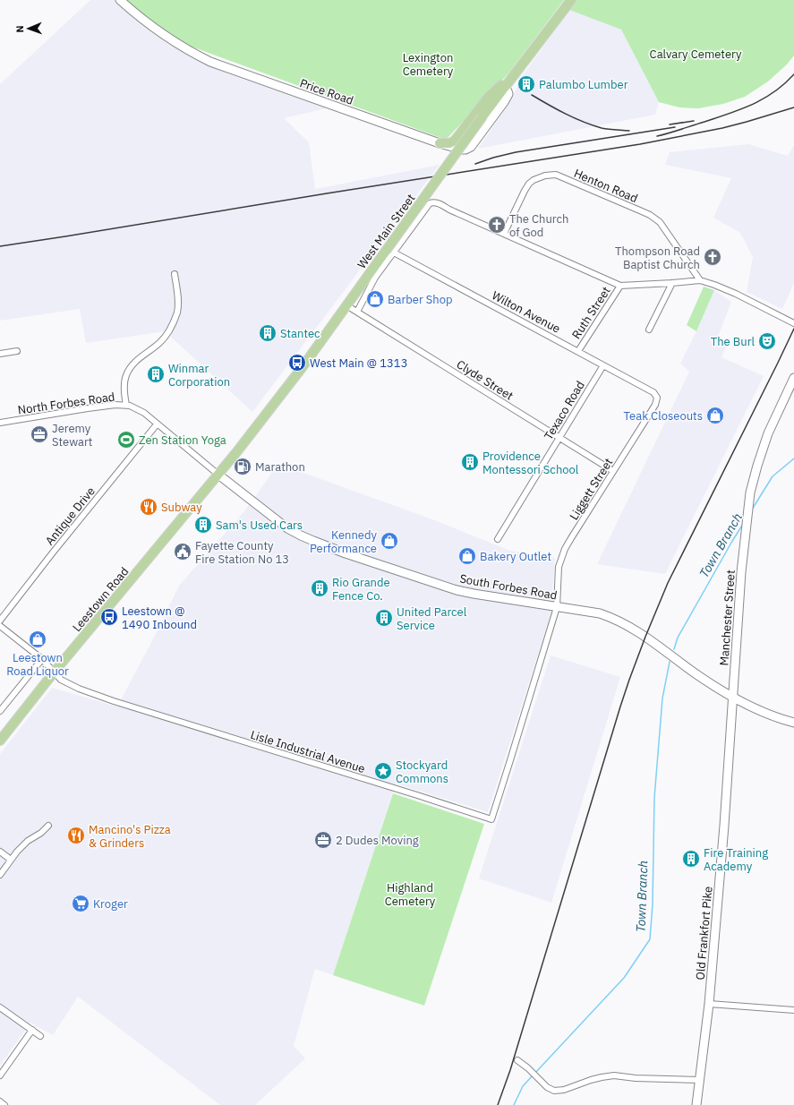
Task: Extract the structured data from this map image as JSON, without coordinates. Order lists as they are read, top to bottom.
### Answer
{
  "streets": {
    "main road": [
      "Price Road",
      "West Main Street",
      "South Forbes Road",
      "Leestown Road",
      "Manchester Street",
      "Old Frankfort Pike"
    ],
    "street": [
      "Henton Road",
      "Wilton Avenue",
      "Ruth Street",
      "Clyde Street",
      "North Forbes Road",
      "Texaco Road",
      "Liggett Street",
      "Antique Drive",
      "Lisle Industrial Avenue"
    ]
  },
  "crossings": [
    ["Price Road", "West Main Street"],
    ["West Main Street", "Wilton Avenue"],
    ["West Main Street", "Clyde Street"],
    ["West Main Street", "North Forbes Road"],
    ["West Main Street", "South Forbes Road"],
    ["West Main Street", "Leestown Road"],
    ["Wilton Avenue", "Ruth Street"],
    ["Wilton Avenue", "Texaco Road"],
    ["Wilton Avenue", "Liggett Street"],
    ["Clyde Street", "Texaco Road"],
    ["Clyde Street", "Liggett Street"],
    ["North Forbes Road", "Antique Drive"],
    ["North Forbes Road", "South Forbes Road"],
    ["North Forbes Road", "Leestown Road"],
    ["Liggett Street", "South Forbes Road"],
    ["Liggett Street", "Lisle Industrial Avenue"],
    ["South Forbes Road", "Leestown Road"],
    ["South Forbes Road", "Manchester Street"],
    ["South Forbes Road", "Lisle Industrial Avenue"],
    ["South Forbes Road", "Old Frankfort Pike"],
    ["Leestown Road", "Lisle Industrial Avenue"],
    ["Manchester Street", "Old Frankfort Pike"]
  ],
  "water": ["Town Branch"],
  "parks": ["Calvary Cemetery", "Lexington Cemetery", "Highland Cemetery"],
  "places": {
    "building": [
      "Palumbo Lumber",
      "Stantec",
      "Winmar Corporation",
      "Providence Montessori School",
      "Sam's Used Cars",
      "Rio Grande Fence Co.",
      "United Parcel Service",
      "Fire Training Academy"
    ],
    "church": ["The Church of God", "Thompson Road Baptist Church"],
    "shop": [
      "Barber Shop",
      "Teak Closeouts",
      "Kennedy Performance",
      "Bakery Outlet",
      "Leestown Road Liquor"
    ],
    "theatre": ["The Burl"],
    "bus stop": ["West Main @ 1313", "Leestown @ 1490 Inbound"],
    "office": ["Jeremy Stewart", "2 Dudes Moving"],
    "sports": ["Zen Station Yoga"],
    "fuel station": ["Marathon"],
    "restaurant": ["Subway", "Mancino's Pizza & Grinders"],
    "public building": ["Fayette County Fire Station No 13"],
    "place": ["Stockyard Commons"],
    "supermarket": ["Kroger"]
  },
  "north": "left"
}
